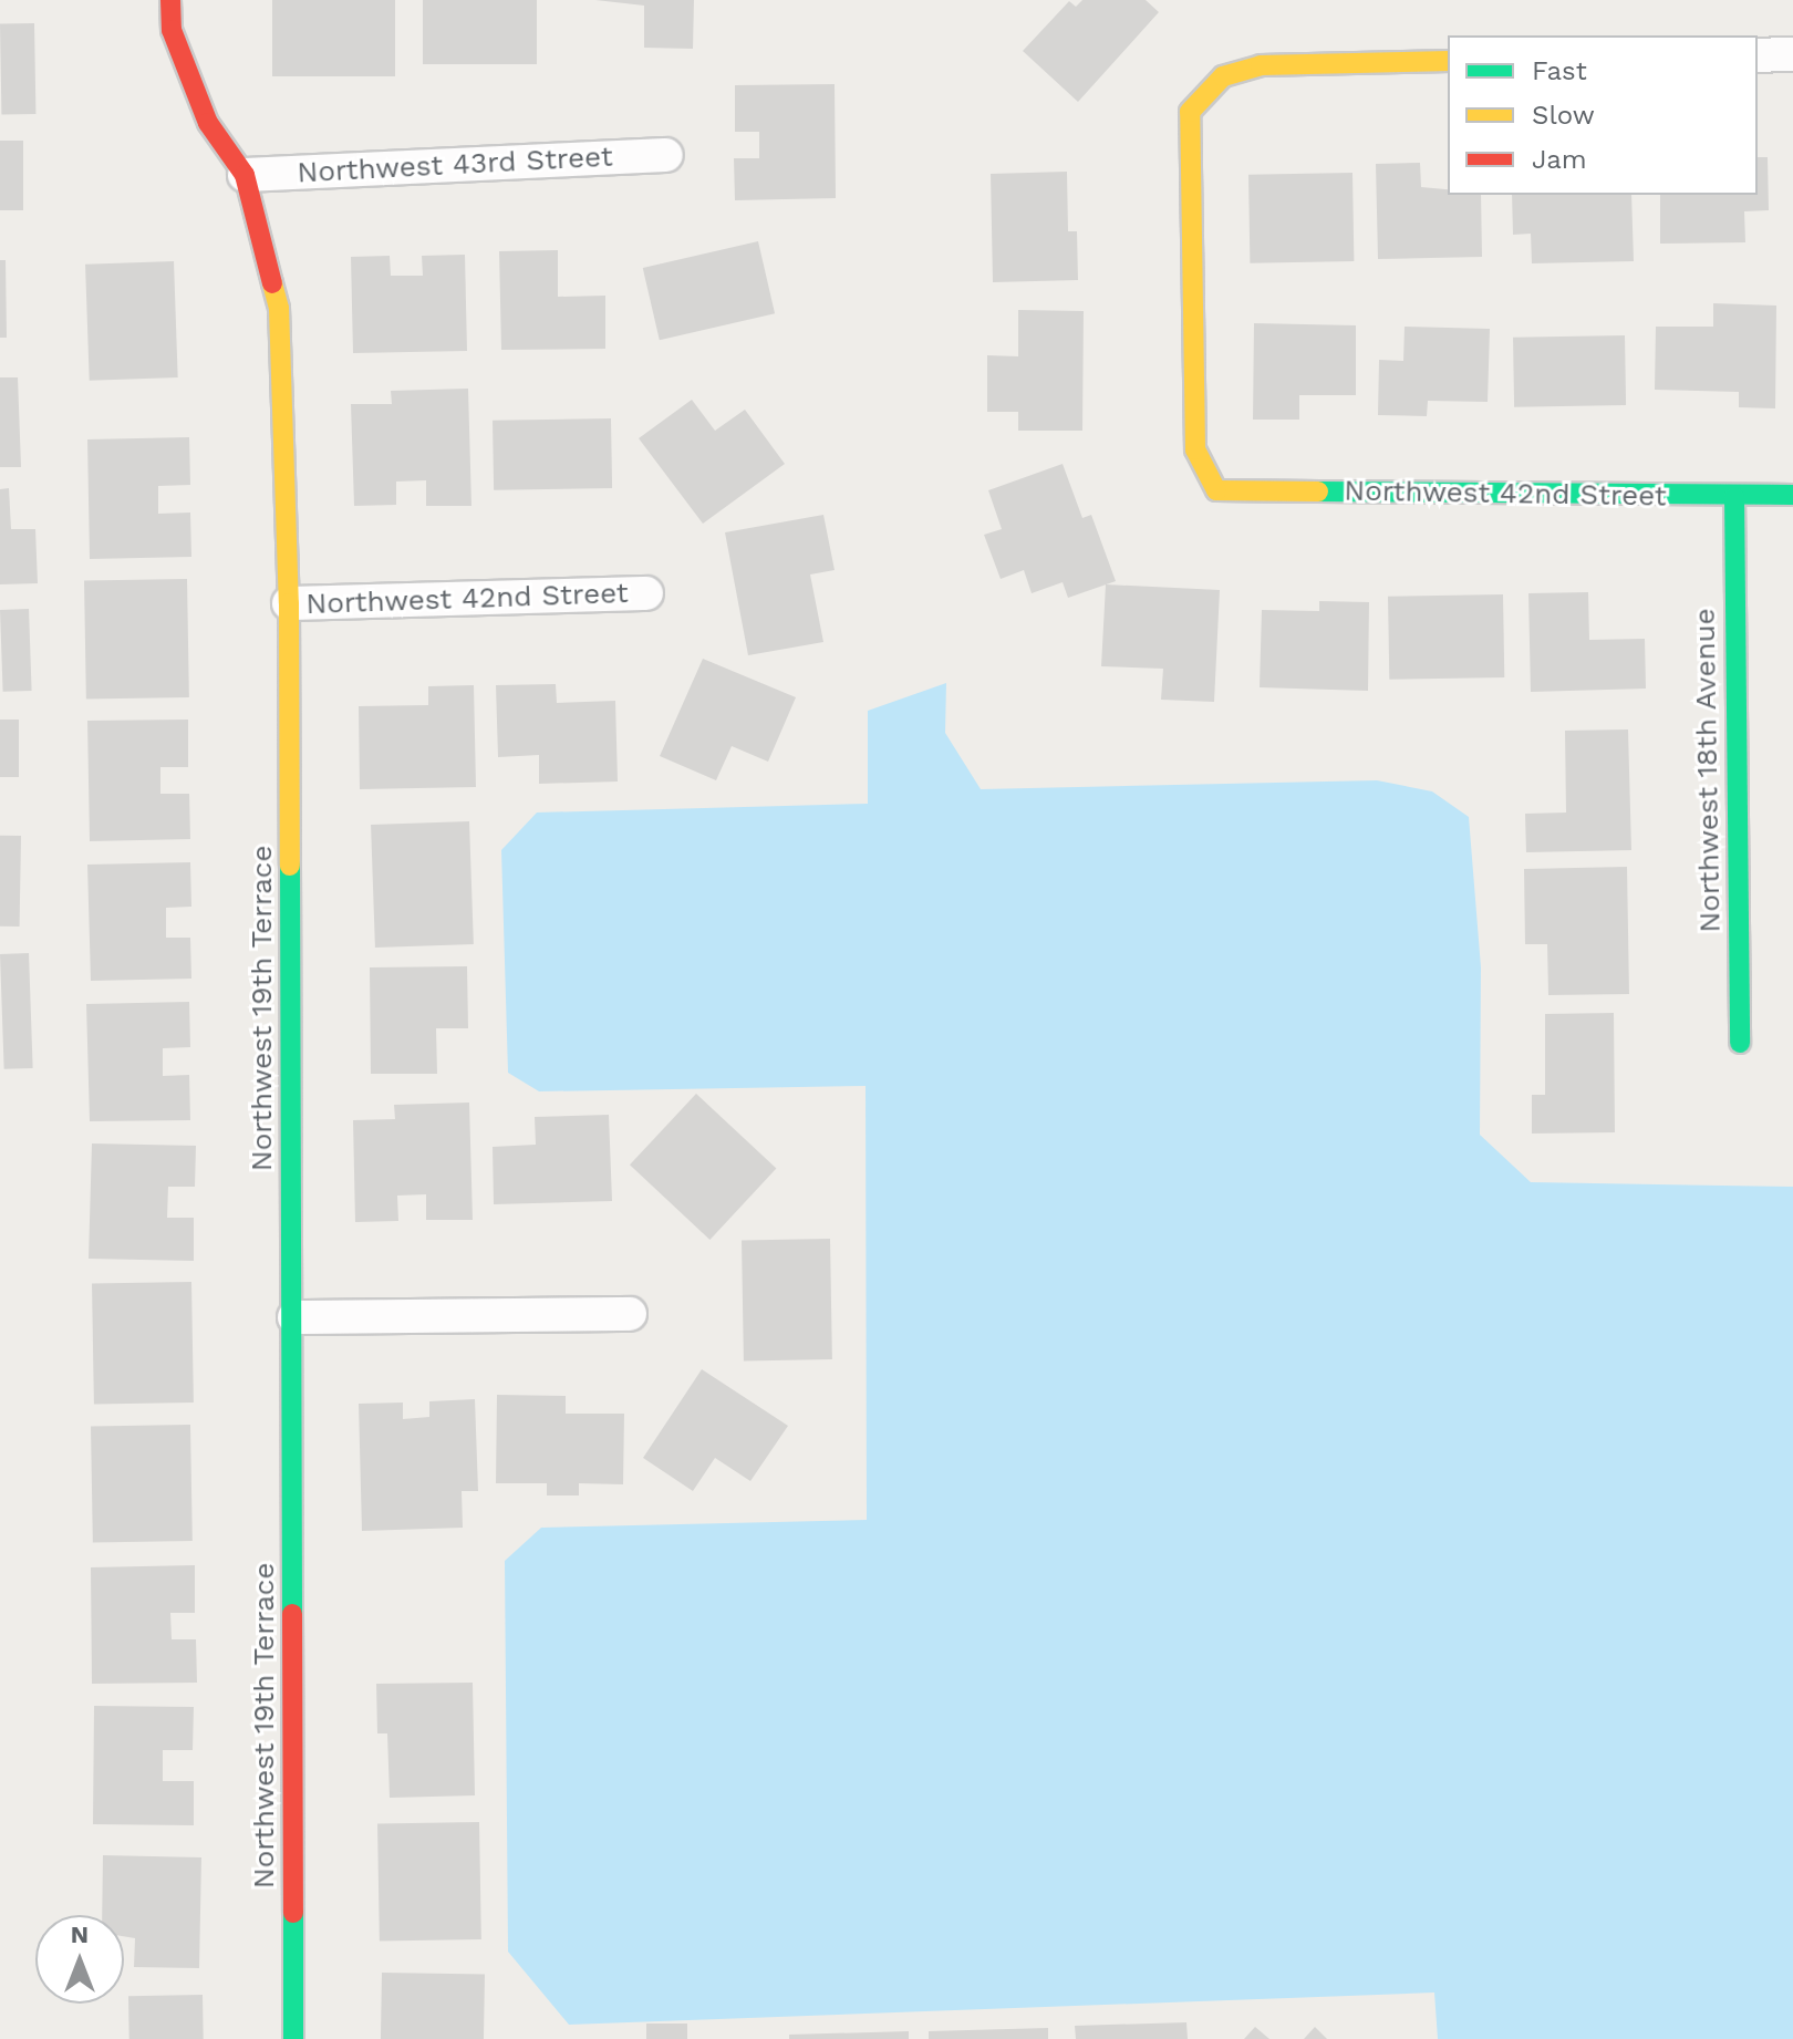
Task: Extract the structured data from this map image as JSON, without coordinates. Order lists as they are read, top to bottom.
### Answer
{
  "streets": {
    "street": [
      "Northwest 43rd Street",
      "Northwest 42nd Street",
      "Northwest 18th Avenue",
      "Northwest 19th Terrace"
    ]
  },
  "crossings": [
    ["Northwest 43rd Street", "Northwest 19th Terrace"],
    ["Northwest 42nd Street", "Northwest 18th Avenue"],
    ["Northwest 42nd Street", "Northwest 19th Terrace"]
  ],
  "legend": ["Fast", "Slow", "Jam"],
  "north": "top"
}
